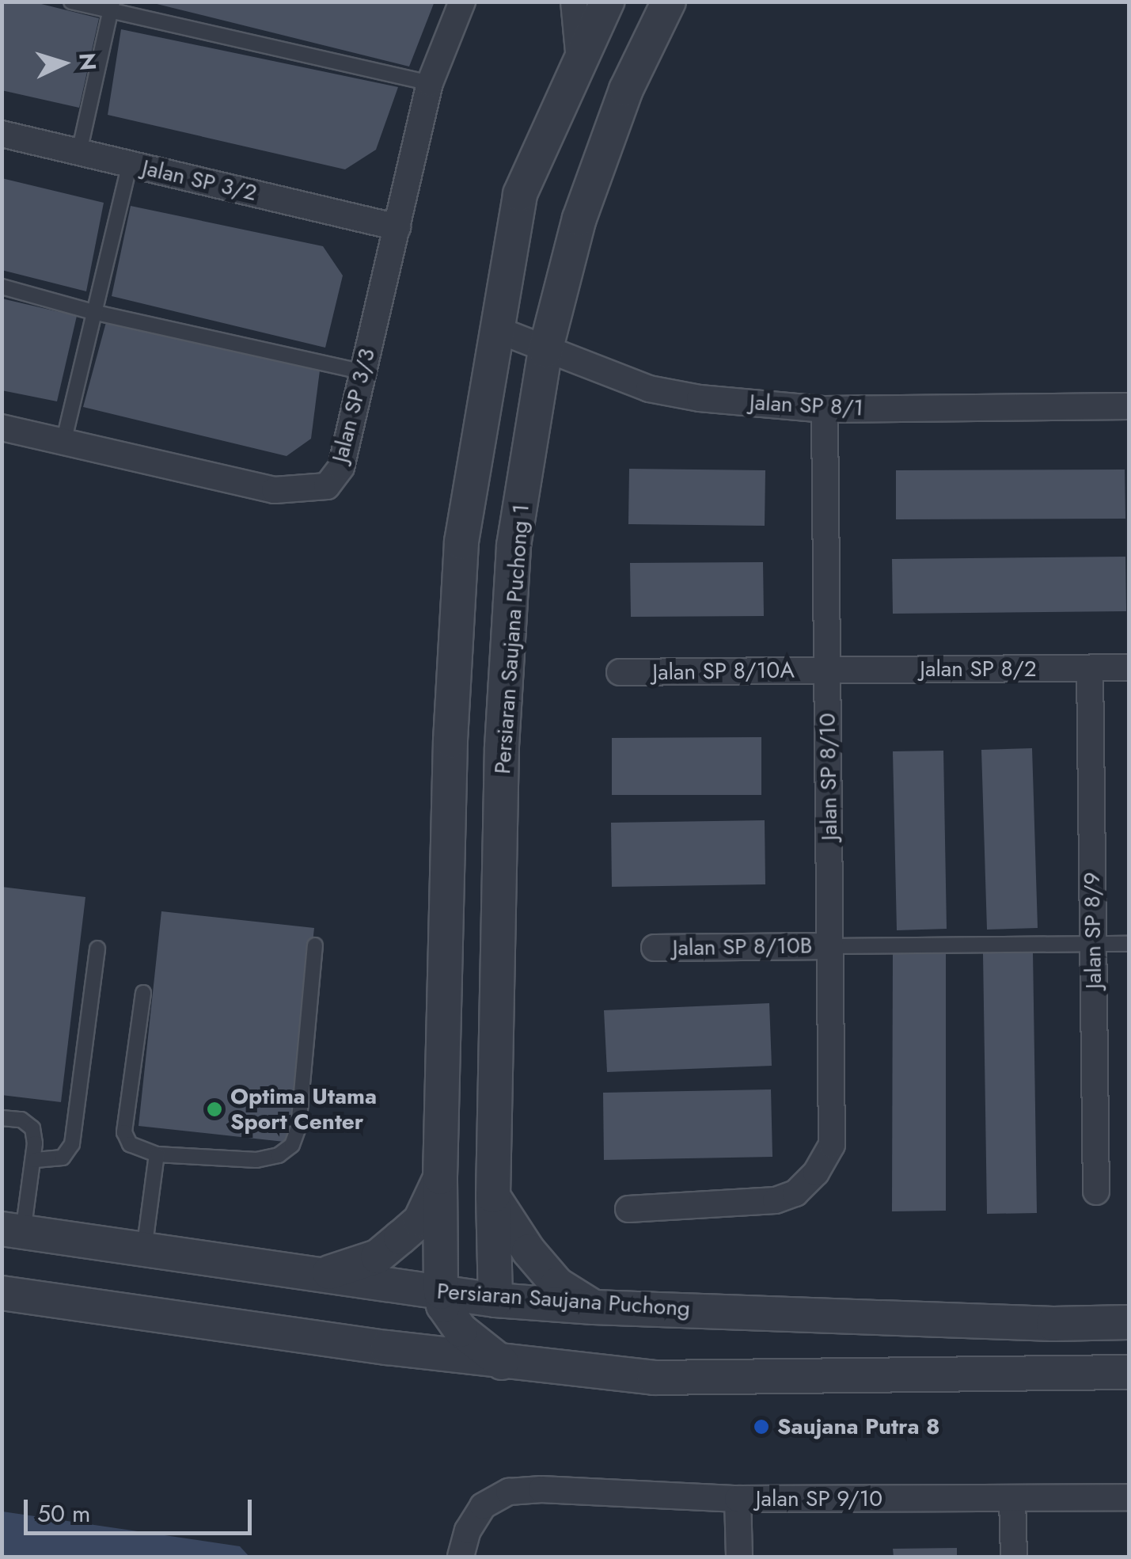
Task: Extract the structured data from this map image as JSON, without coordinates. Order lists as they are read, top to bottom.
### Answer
{
  "streets": {
    "street": [
      "Jalan SP 3/2",
      "Jalan SP 3/3",
      "Jalan SP 8/1",
      "Persiaran Saujana Puchong 1",
      "Jalan SP 8/2",
      "Jalan SP 8/10A",
      "Jalan SP 8/10",
      "Jalan SP 8/9",
      "Jalan SP 8/10B",
      "Persiaran Saujana Puchong",
      "Jalan SP 9/10"
    ]
  },
  "crossings": [
    ["Jalan SP 3/2", "Jalan SP 3/3"],
    ["Jalan SP 8/1", "Persiaran Saujana Puchong 1"],
    ["Jalan SP 8/1", "Jalan SP 8/10"],
    ["Persiaran Saujana Puchong 1", "Persiaran Saujana Puchong"],
    ["Jalan SP 8/2", "Jalan SP 8/10A"],
    ["Jalan SP 8/2", "Jalan SP 8/10"],
    ["Jalan SP 8/2", "Jalan SP 8/9"],
    ["Jalan SP 8/10A", "Jalan SP 8/10"],
    ["Jalan SP 8/10", "Jalan SP 8/10B"]
  ],
  "places": ["Optima Utama Sport Center", "Saujana Putra 8"],
  "scale_bar": "50 m",
  "north": "right"
}
